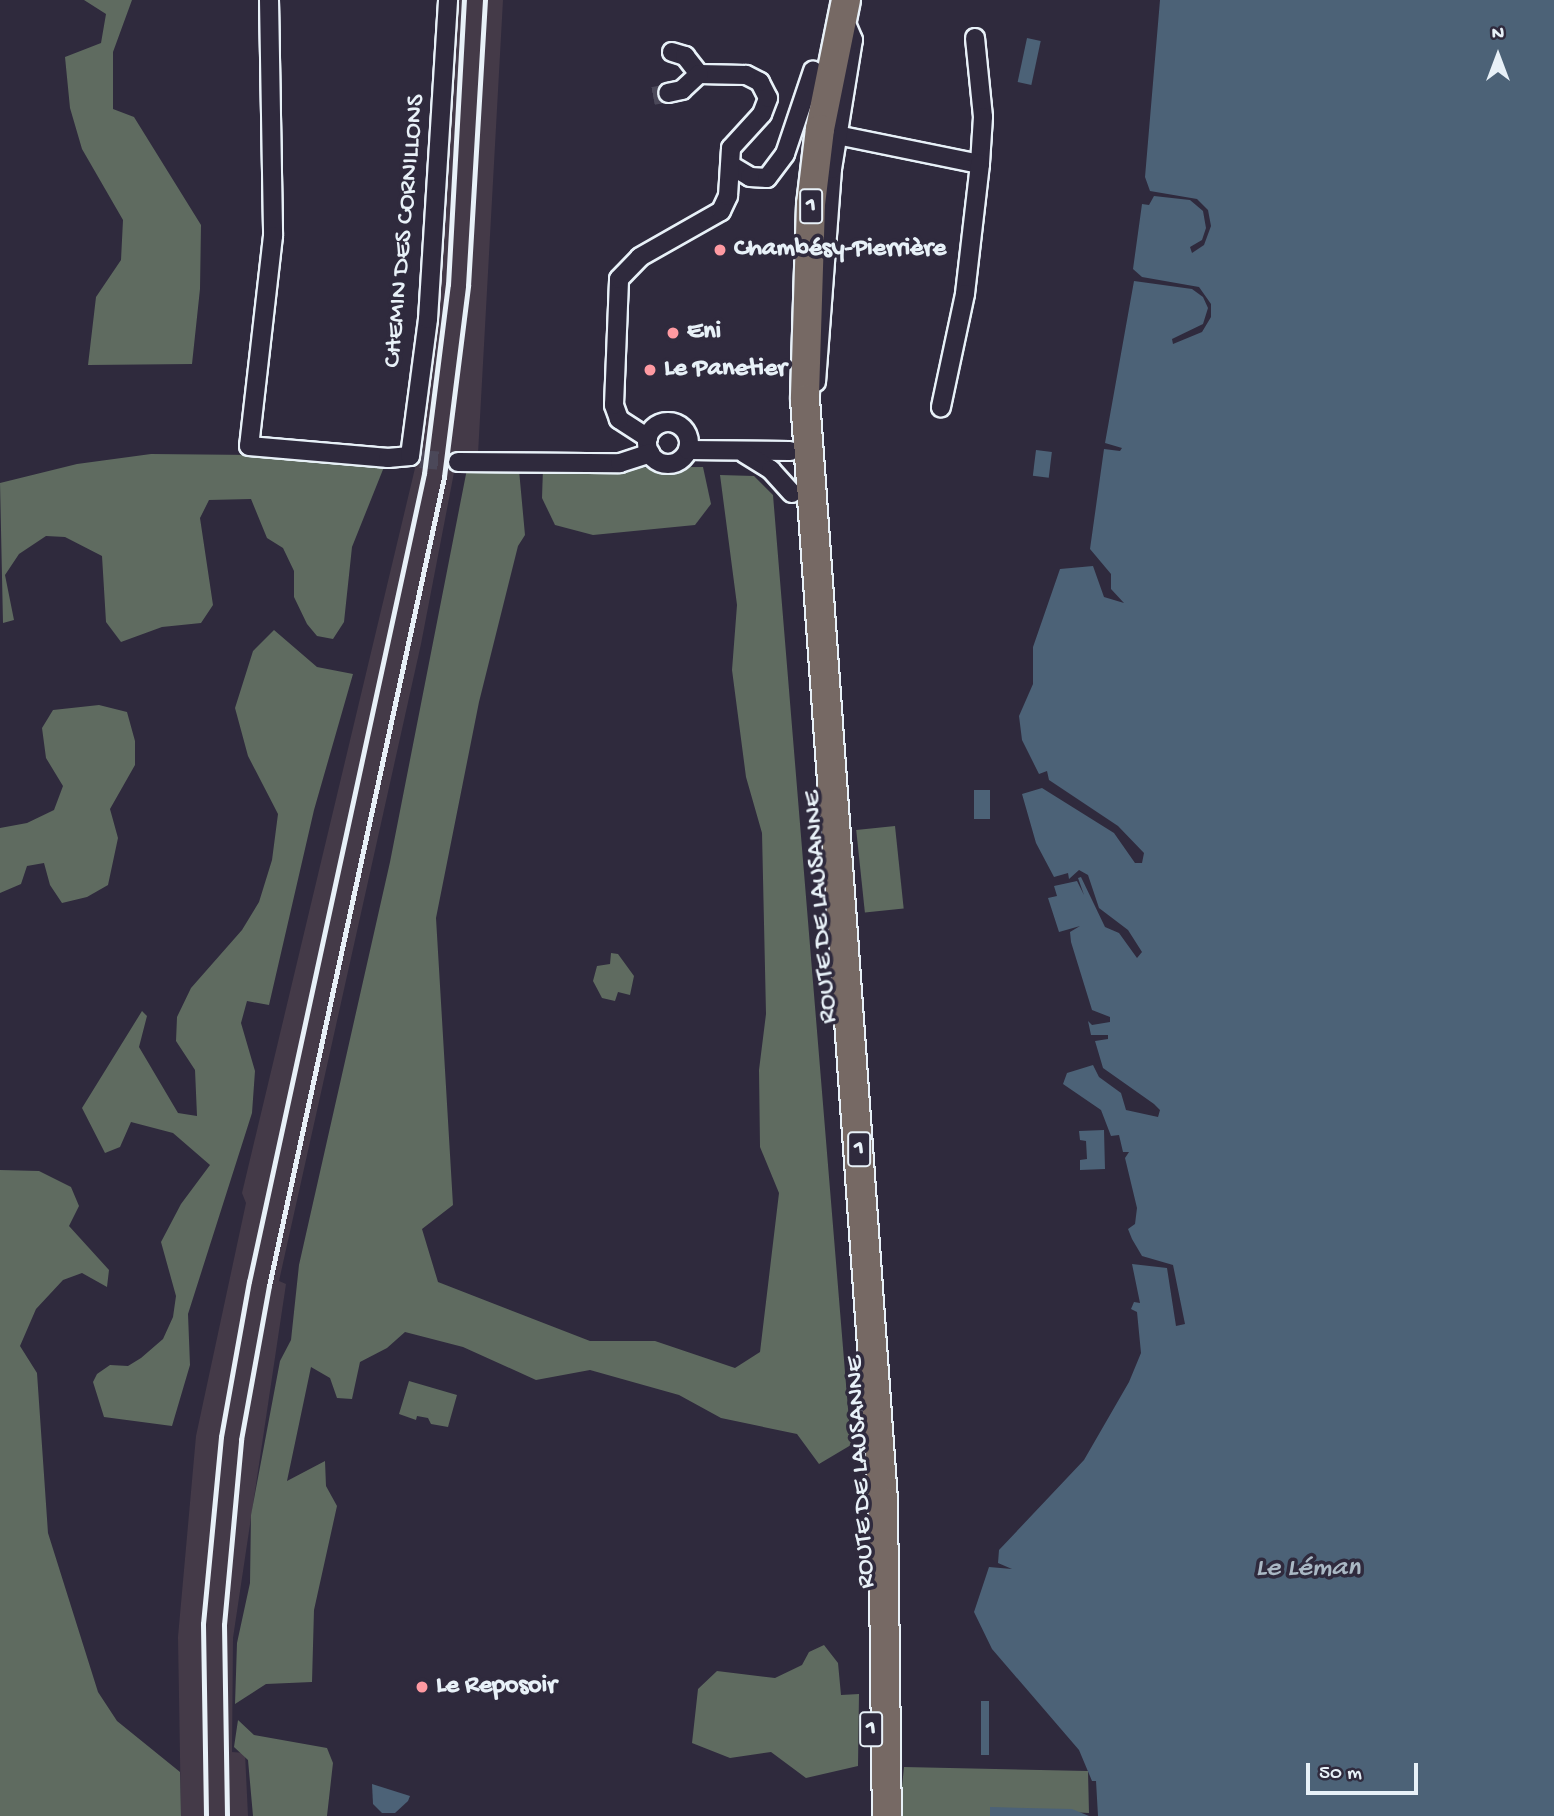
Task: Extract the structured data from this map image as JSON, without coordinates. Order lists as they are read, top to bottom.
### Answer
{
  "streets": {
    "main road": ["1", "ROUTE DE LAUSANNE"],
    "street": ["CHEMIN DES CORNILLONS"]
  },
  "water": ["Le Léman"],
  "places": [
    "Chambésy-Pierrière",
    "Eni",
    "Le Panetier",
    "Le Reposoir"
  ],
  "scale_bar": "50 m",
  "north": "top"
}
